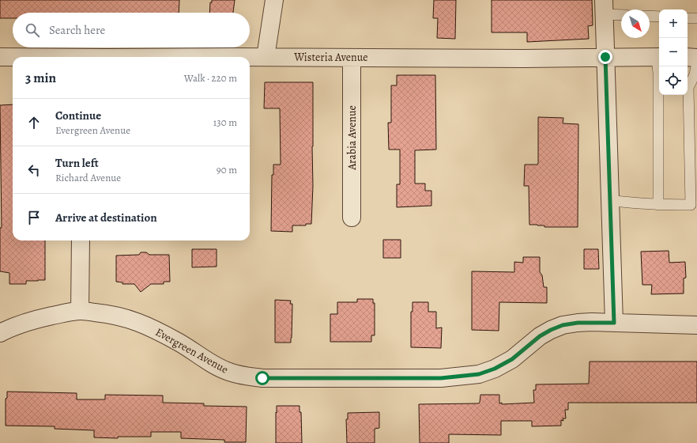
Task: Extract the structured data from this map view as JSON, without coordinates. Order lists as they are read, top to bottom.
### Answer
{
  "streets": {
    "street": ["Wisteria Avenue", "Arabia Avenue", "Evergreen Avenue"]
  },
  "crossings": [
    ["Wisteria Avenue", "Arabia Avenue"]
  ],
  "north": "bottom right",
  "page": {
    "map_buttons": ["+", "−"],
    "search": "Search here",
    "heading": ["3 min", "Walk · 220 m"],
    "list": [
      ["Continue", "Evergreen Avenue", "130 m"],
      ["Turn left", "Richard Avenue", "90 m"],
      "Arrive at destination"
    ]
  }
}
